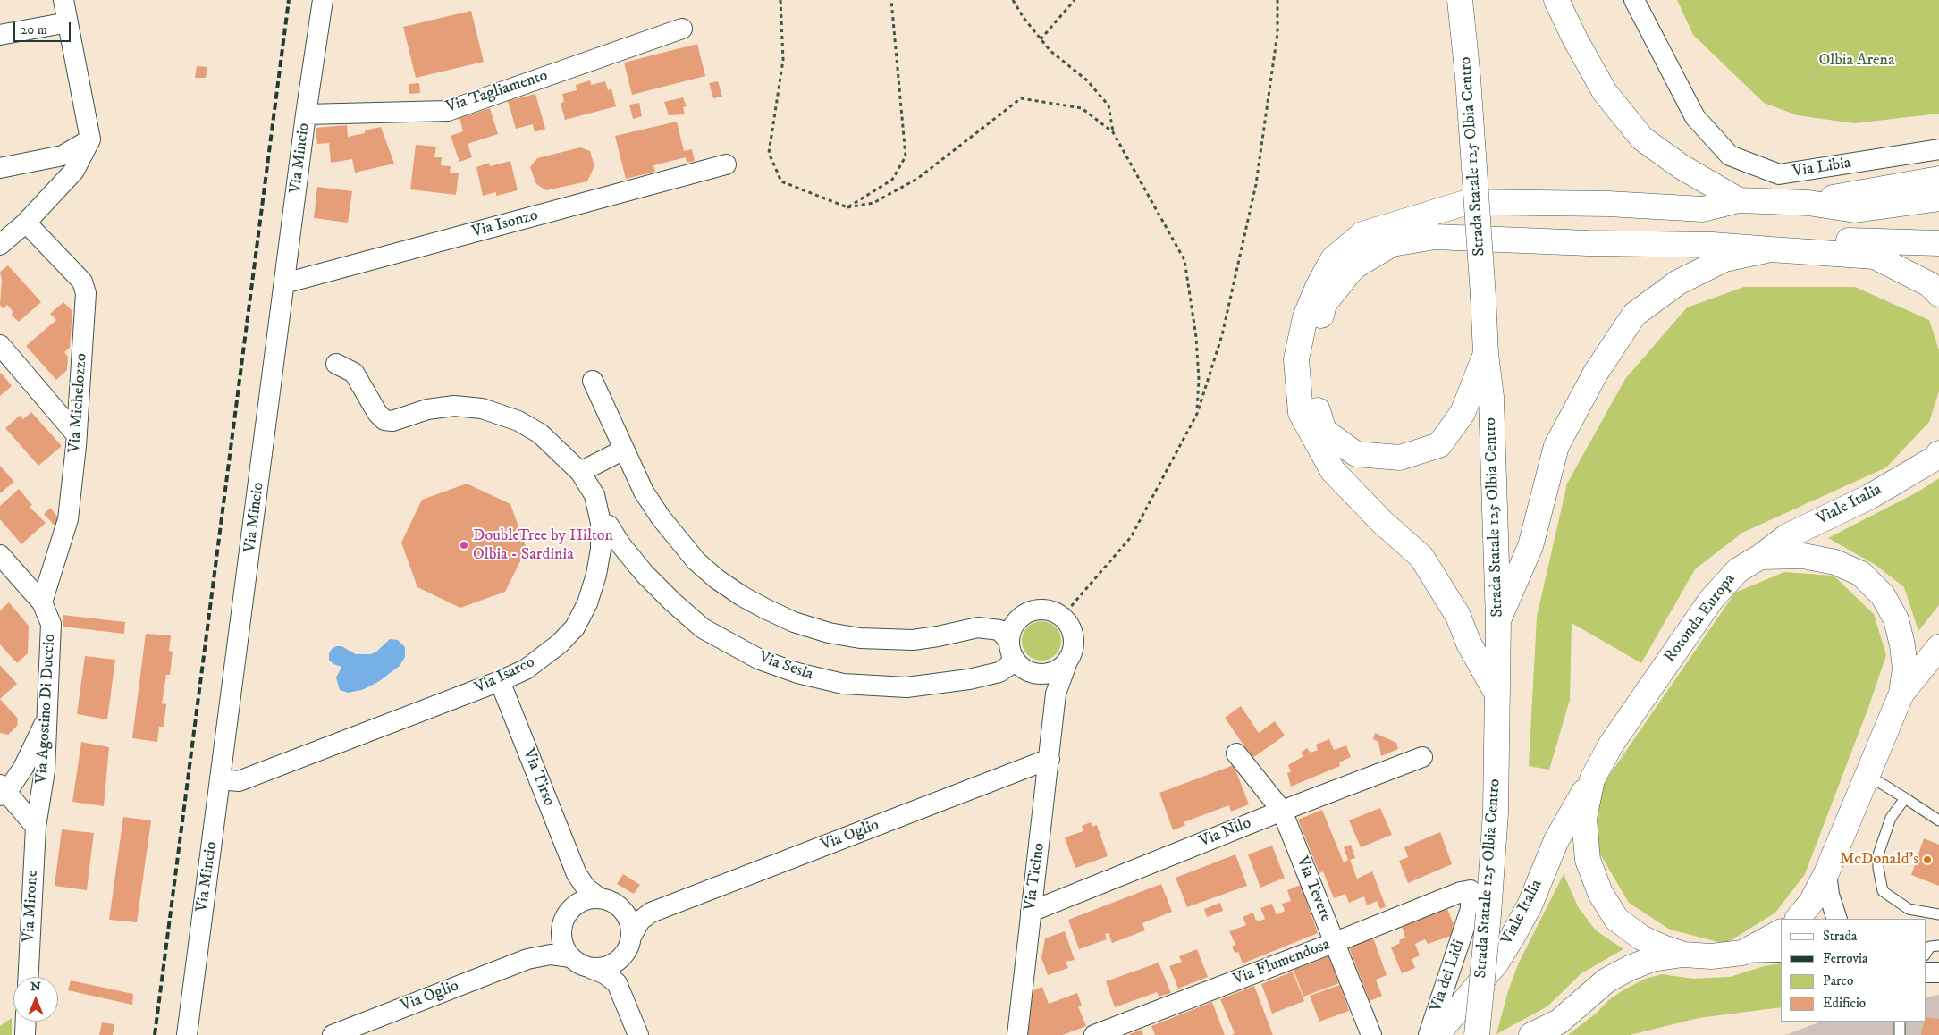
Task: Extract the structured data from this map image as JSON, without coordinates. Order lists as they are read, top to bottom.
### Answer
{
  "streets": {
    "main road": ["Strada Statale 125 Olbia Centro", "Viale Italia", "Rotonda Europa"],
    "street": [
      "Via Tagliamento",
      "Via Mincio",
      "Via Libia",
      "Via Isonzo",
      "Via Michelozzo",
      "Via Sesia",
      "Via Isarco",
      "Via Agostino Di Duccio",
      "Via Tirso",
      "Via Nilo",
      "Via Oglio",
      "Via Ticino",
      "Via Tevere",
      "Via Mirone",
      "Via Flumendosa",
      "Via dei Lidi"
    ]
  },
  "crossings": [
    ["Via Tagliamento", "Via Mincio"],
    ["Via Mincio", "Via Isonzo"],
    ["Via Mincio", "Via Isarco"],
    ["Via Michelozzo", "Via Agostino Di Duccio"],
    ["Viale Italia", "Rotonda Europa"],
    ["Via Sesia", "Via Isarco"],
    ["Via Sesia", "Via Ticino"],
    ["Via Isarco", "Via Tirso"],
    ["Via Agostino Di Duccio", "Via Mirone"],
    ["Via Nilo", "Via Ticino"],
    ["Via Nilo", "Via Tevere"],
    ["Via Oglio", "Via Ticino"],
    ["Via Tevere", "Via Flumendosa"],
    ["Via Flumendosa", "Via dei Lidi"]
  ],
  "parks": ["Olbia Arena"],
  "places": ["DoubleTree by Hilton Olbia - Sardinia", "McDonald's"],
  "legend": [
    "Strada",
    "Ferrovia",
    "Parco",
    "Edificio"
  ],
  "scale_bar": "20 m",
  "north": "top"
}
